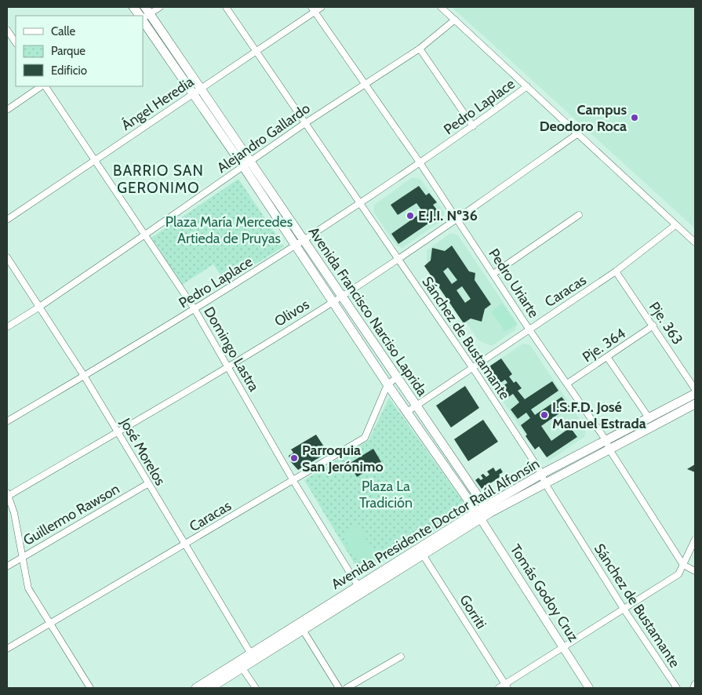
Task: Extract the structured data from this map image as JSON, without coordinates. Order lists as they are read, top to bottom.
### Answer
{
  "streets": {
    "main road": ["Avenida Francisco Narciso Laprida", "Avenida Presidente Doctor Raúl Alfonsín"],
    "street": [
      "Ángel Heredia",
      "Pedro Laplace",
      "Alejandro Gallardo",
      "Pedro Uriarte",
      "Caracas",
      "Olivos",
      "Pje. 363",
      "Sánchez de Bustamante",
      "Pje. 364",
      "Domingo Lastra",
      "José Morelos",
      "Guillermo Rawson",
      "Tomás Godoy Cruz",
      "Gorriti"
    ]
  },
  "crossings": [
    ["Ángel Heredia", "Pedro Uriarte"],
    ["Ángel Heredia", "Avenida Francisco Narciso Laprida"],
    ["Ángel Heredia", "Sánchez de Bustamante"],
    ["Ángel Heredia", "Domingo Lastra"],
    ["Pedro Laplace", "Pedro Uriarte"],
    ["Pedro Laplace", "Avenida Francisco Narciso Laprida"],
    ["Pedro Laplace", "Sánchez de Bustamante"],
    ["Pedro Laplace", "Domingo Lastra"],
    ["Pedro Laplace", "José Morelos"],
    ["Alejandro Gallardo", "Pedro Uriarte"],
    ["Alejandro Gallardo", "Avenida Francisco Narciso Laprida"],
    ["Alejandro Gallardo", "Sánchez de Bustamante"],
    ["Alejandro Gallardo", "Domingo Lastra"],
    ["Alejandro Gallardo", "José Morelos"],
    ["Pedro Uriarte", "Caracas"],
    ["Pedro Uriarte", "Olivos"],
    ["Pedro Uriarte", "Pje. 364"],
    ["Pedro Uriarte", "Avenida Presidente Doctor Raúl Alfonsín"],
    ["Caracas", "Avenida Francisco Narciso Laprida"],
    ["Caracas", "Pje. 363"],
    ["Caracas", "Sánchez de Bustamante"],
    ["Caracas", "Domingo Lastra"],
    ["Caracas", "José Morelos"],
    ["Avenida Francisco Narciso Laprida", "Olivos"],
    ["Avenida Francisco Narciso Laprida", "Avenida Presidente Doctor Raúl Alfonsín"],
    ["Avenida Francisco Narciso Laprida", "Tomás Godoy Cruz"],
    ["Olivos", "Sánchez de Bustamante"],
    ["Olivos", "Domingo Lastra"],
    ["Olivos", "José Morelos"],
    ["Pje. 363", "Pje. 364"],
    ["Sánchez de Bustamante", "Avenida Presidente Doctor Raúl Alfonsín"],
    ["Domingo Lastra", "Avenida Presidente Doctor Raúl Alfonsín"],
    ["José Morelos", "Guillermo Rawson"],
    ["José Morelos", "Avenida Presidente Doctor Raúl Alfonsín"],
    ["Avenida Presidente Doctor Raúl Alfonsín", "Tomás Godoy Cruz"],
    ["Avenida Presidente Doctor Raúl Alfonsín", "Gorriti"]
  ],
  "districts": ["BARRIO SAN GERONIMO"],
  "parks": ["Plaza María Mercedes Artieda de Pruyas", "Plaza La Tradición"],
  "places": [
    "Campus Deodoro Roca",
    "E.J.I. Nº36",
    "I.S.F.D. José Manuel Estrada",
    "Parroquia San Jerónimo"
  ],
  "legend": ["Calle", "Parque", "Edificio"]
}
